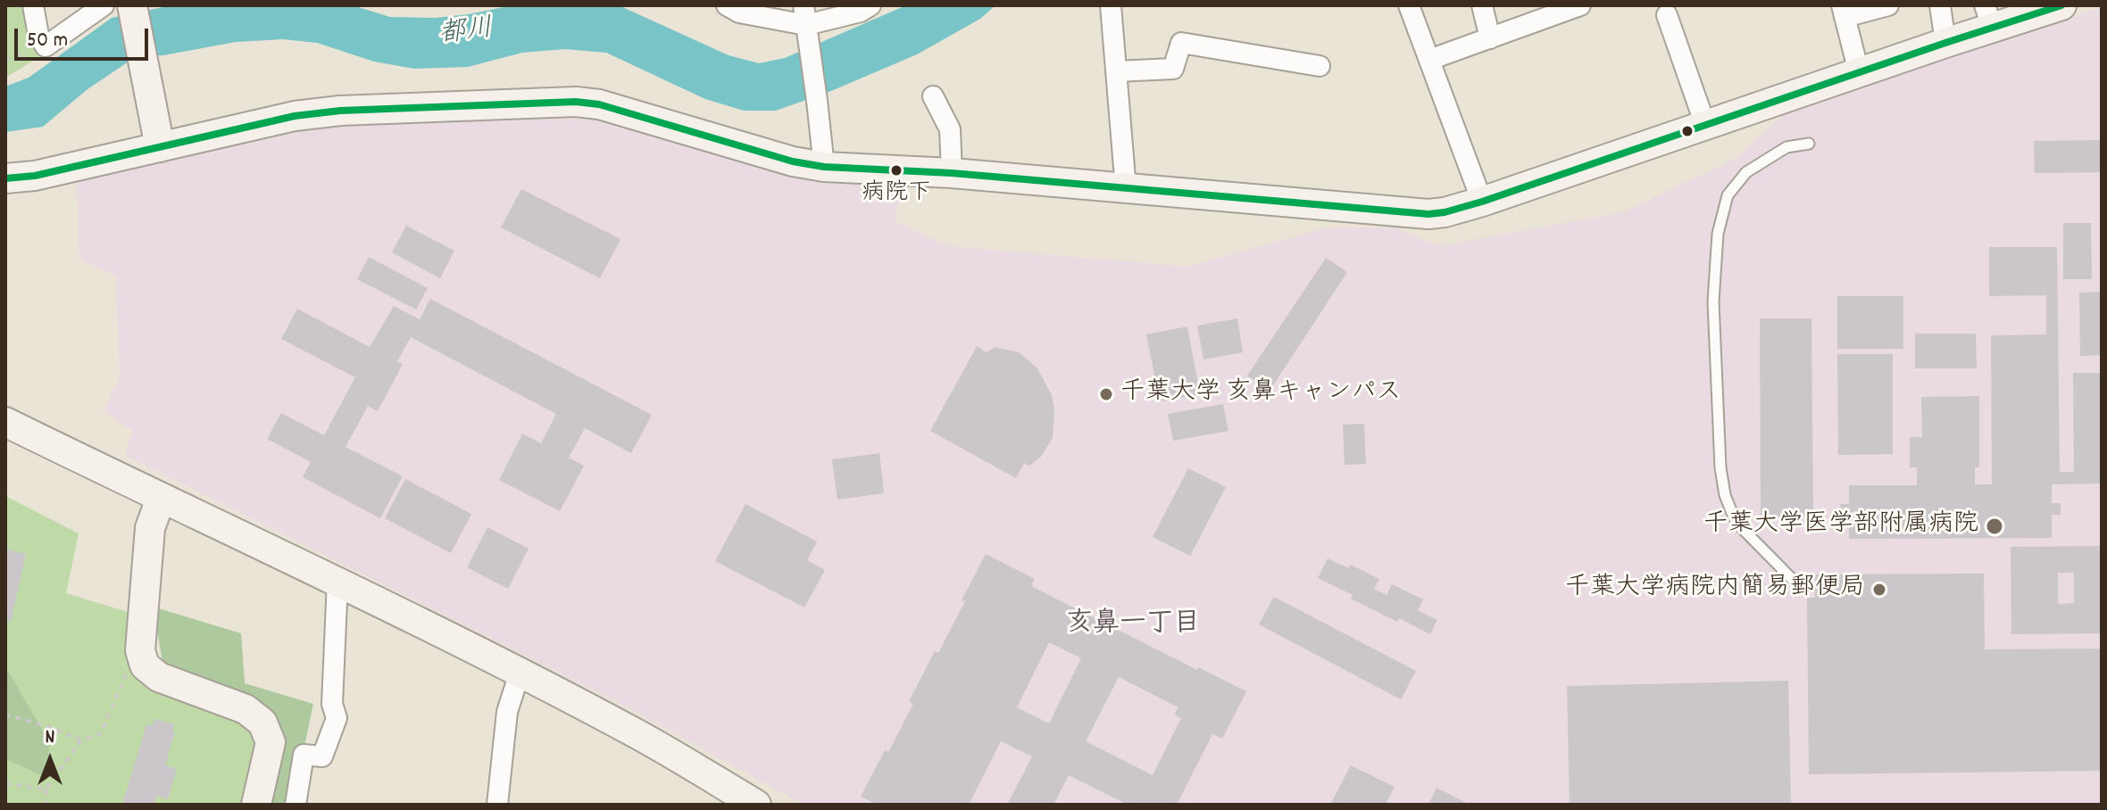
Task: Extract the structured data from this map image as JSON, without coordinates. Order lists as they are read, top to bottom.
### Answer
{
  "districts": ["亥鼻一丁目"],
  "water": ["都川"],
  "places": [
    "病院下",
    "千葉大学 亥鼻キャンパス",
    "千葉大学医学部附属病院",
    "千葉大学病院内簡易郵便局"
  ],
  "scale_bar": "50 m",
  "north": "top"
}
